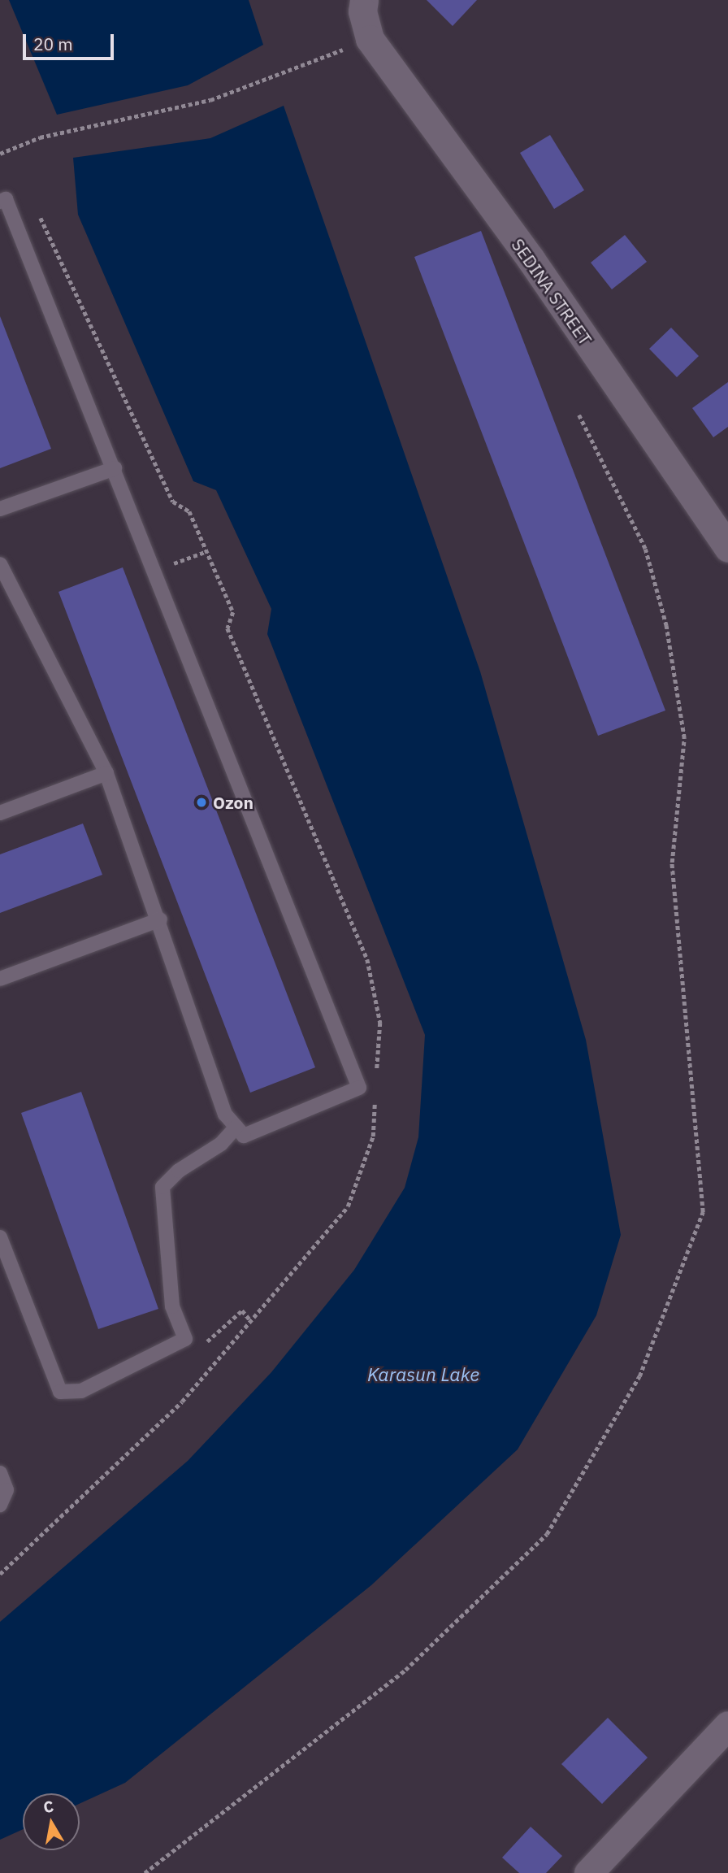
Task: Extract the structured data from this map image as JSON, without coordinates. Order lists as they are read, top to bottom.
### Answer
{
  "streets": {
    "street": ["SEDINA STREET"]
  },
  "water": ["Karasun Lake"],
  "places": ["Ozon"],
  "scale_bar": "20 m",
  "north": "top"
}
